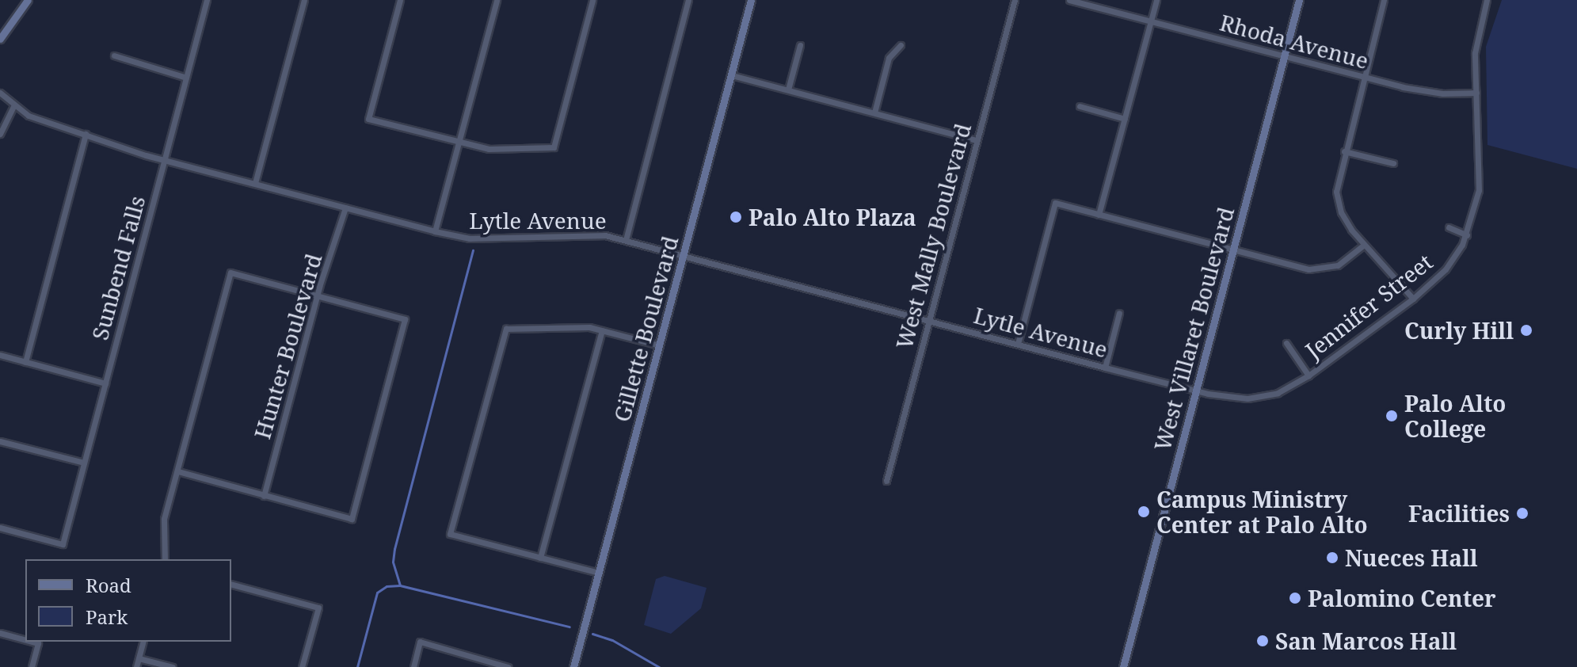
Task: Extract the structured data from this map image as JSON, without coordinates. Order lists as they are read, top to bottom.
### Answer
{
  "streets": {
    "street": [
      "Rhoda Avenue",
      "Lytle Avenue",
      "West Mally Boulevard",
      "Sunbend Falls",
      "Jennifer Street",
      "Gillette Boulevard",
      "West Villaret Boulevard",
      "Hunter Boulevard"
    ]
  },
  "crossings": [
    ["Rhoda Avenue", "Jennifer Street"],
    ["Rhoda Avenue", "West Villaret Boulevard"],
    ["Lytle Avenue", "West Mally Boulevard"],
    ["Lytle Avenue", "Sunbend Falls"],
    ["Lytle Avenue", "Jennifer Street"],
    ["Lytle Avenue", "Gillette Boulevard"],
    ["Lytle Avenue", "West Villaret Boulevard"],
    ["Lytle Avenue", "Hunter Boulevard"],
    ["Jennifer Street", "West Villaret Boulevard"]
  ],
  "places": [
    "Palo Alto Plaza",
    "Curly Hill",
    "Palo Alto College",
    "Campus Ministry Center at Palo Alto",
    "Facilities",
    "Nueces Hall",
    "Palomino Center",
    "San Marcos Hall"
  ],
  "legend": ["Road", "Park"]
}
